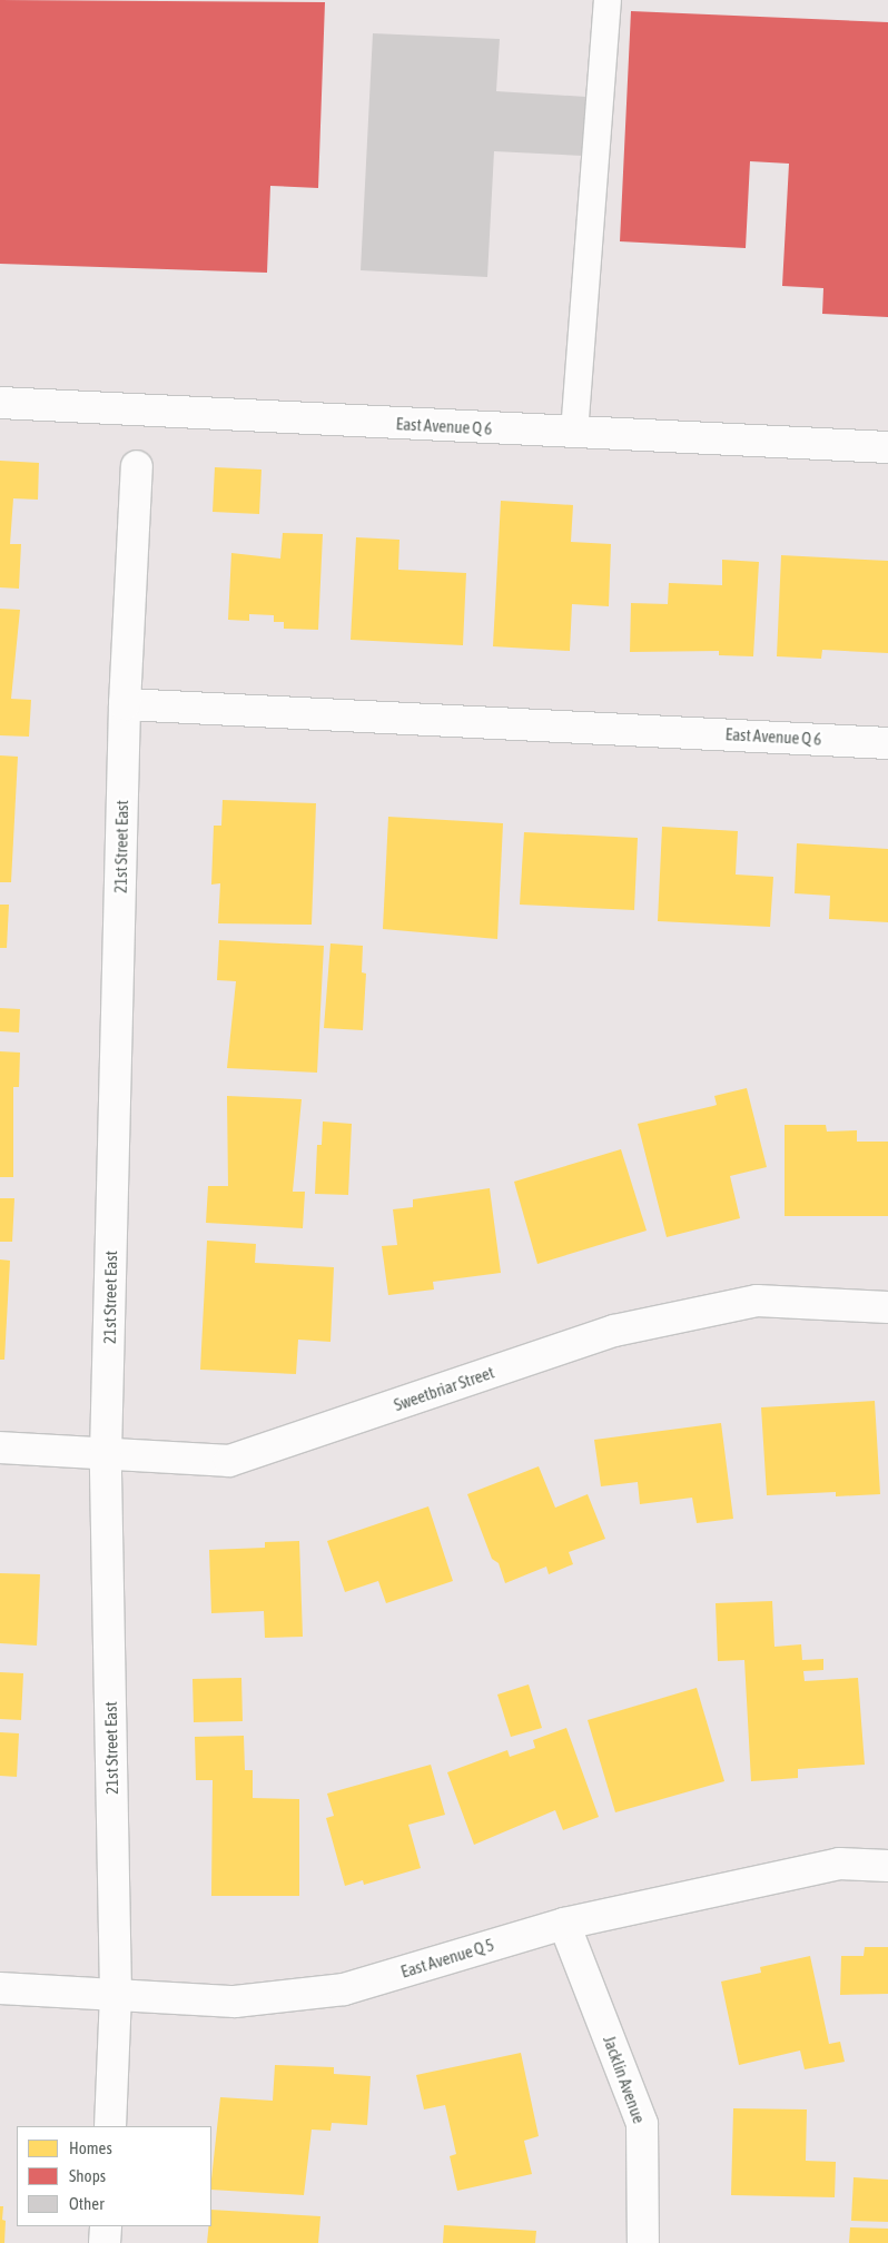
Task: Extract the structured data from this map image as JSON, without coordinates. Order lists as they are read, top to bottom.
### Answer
{
  "streets": {
    "street": [
      "East Avenue Q 6",
      "21st Street East",
      "Sweetbriar Street",
      "East Avenue Q 5",
      "Jacklin Avenue"
    ]
  },
  "crossings": [
    ["East Avenue Q 6", "21st Street East"],
    ["21st Street East", "Sweetbriar Street"],
    ["21st Street East", "East Avenue Q 5"],
    ["East Avenue Q 5", "Jacklin Avenue"]
  ],
  "legend": ["Homes", "Shops", "Other"]
}
